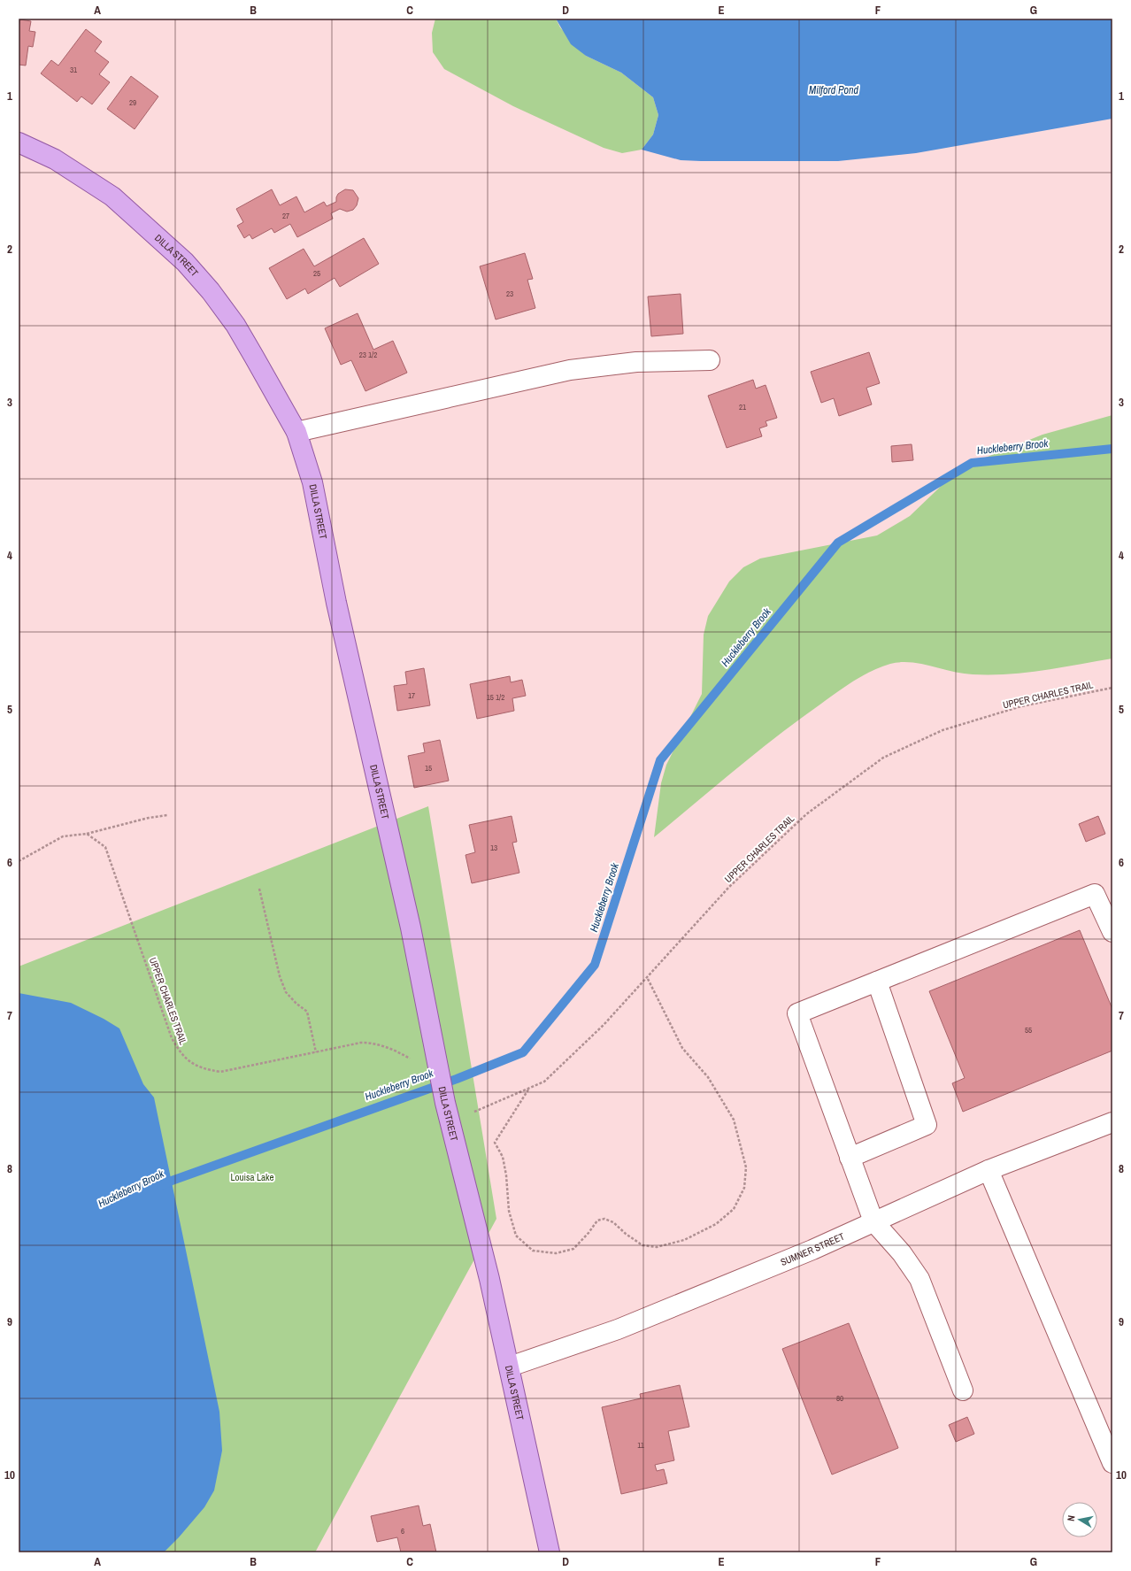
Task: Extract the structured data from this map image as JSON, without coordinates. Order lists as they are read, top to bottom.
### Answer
{
  "streets": {
    "main road": ["DILLA STREET"],
    "street": ["SUMNER STREET"],
    "path": ["UPPER CHARLES TRAIL"]
  },
  "crossings": [
    ["DILLA STREET", "SUMNER STREET"]
  ],
  "water": ["Milford Pond", "Huckleberry Brook"],
  "parks": ["Louisa Lake"],
  "house_numbers": [
    "31",
    "29",
    "27",
    "25",
    "23",
    "23 1/2",
    "21",
    "17",
    "15 1/2",
    "15",
    "13",
    "55",
    "80",
    "11",
    "6"
  ],
  "north": "left",
  "grid": {
    "columns": [
      "A",
      "B",
      "C",
      "D",
      "E",
      "F",
      "G"
    ],
    "rows": [
      "1",
      "2",
      "3",
      "4",
      "5",
      "6",
      "7",
      "8",
      "9",
      "10"
    ]
  }
}
